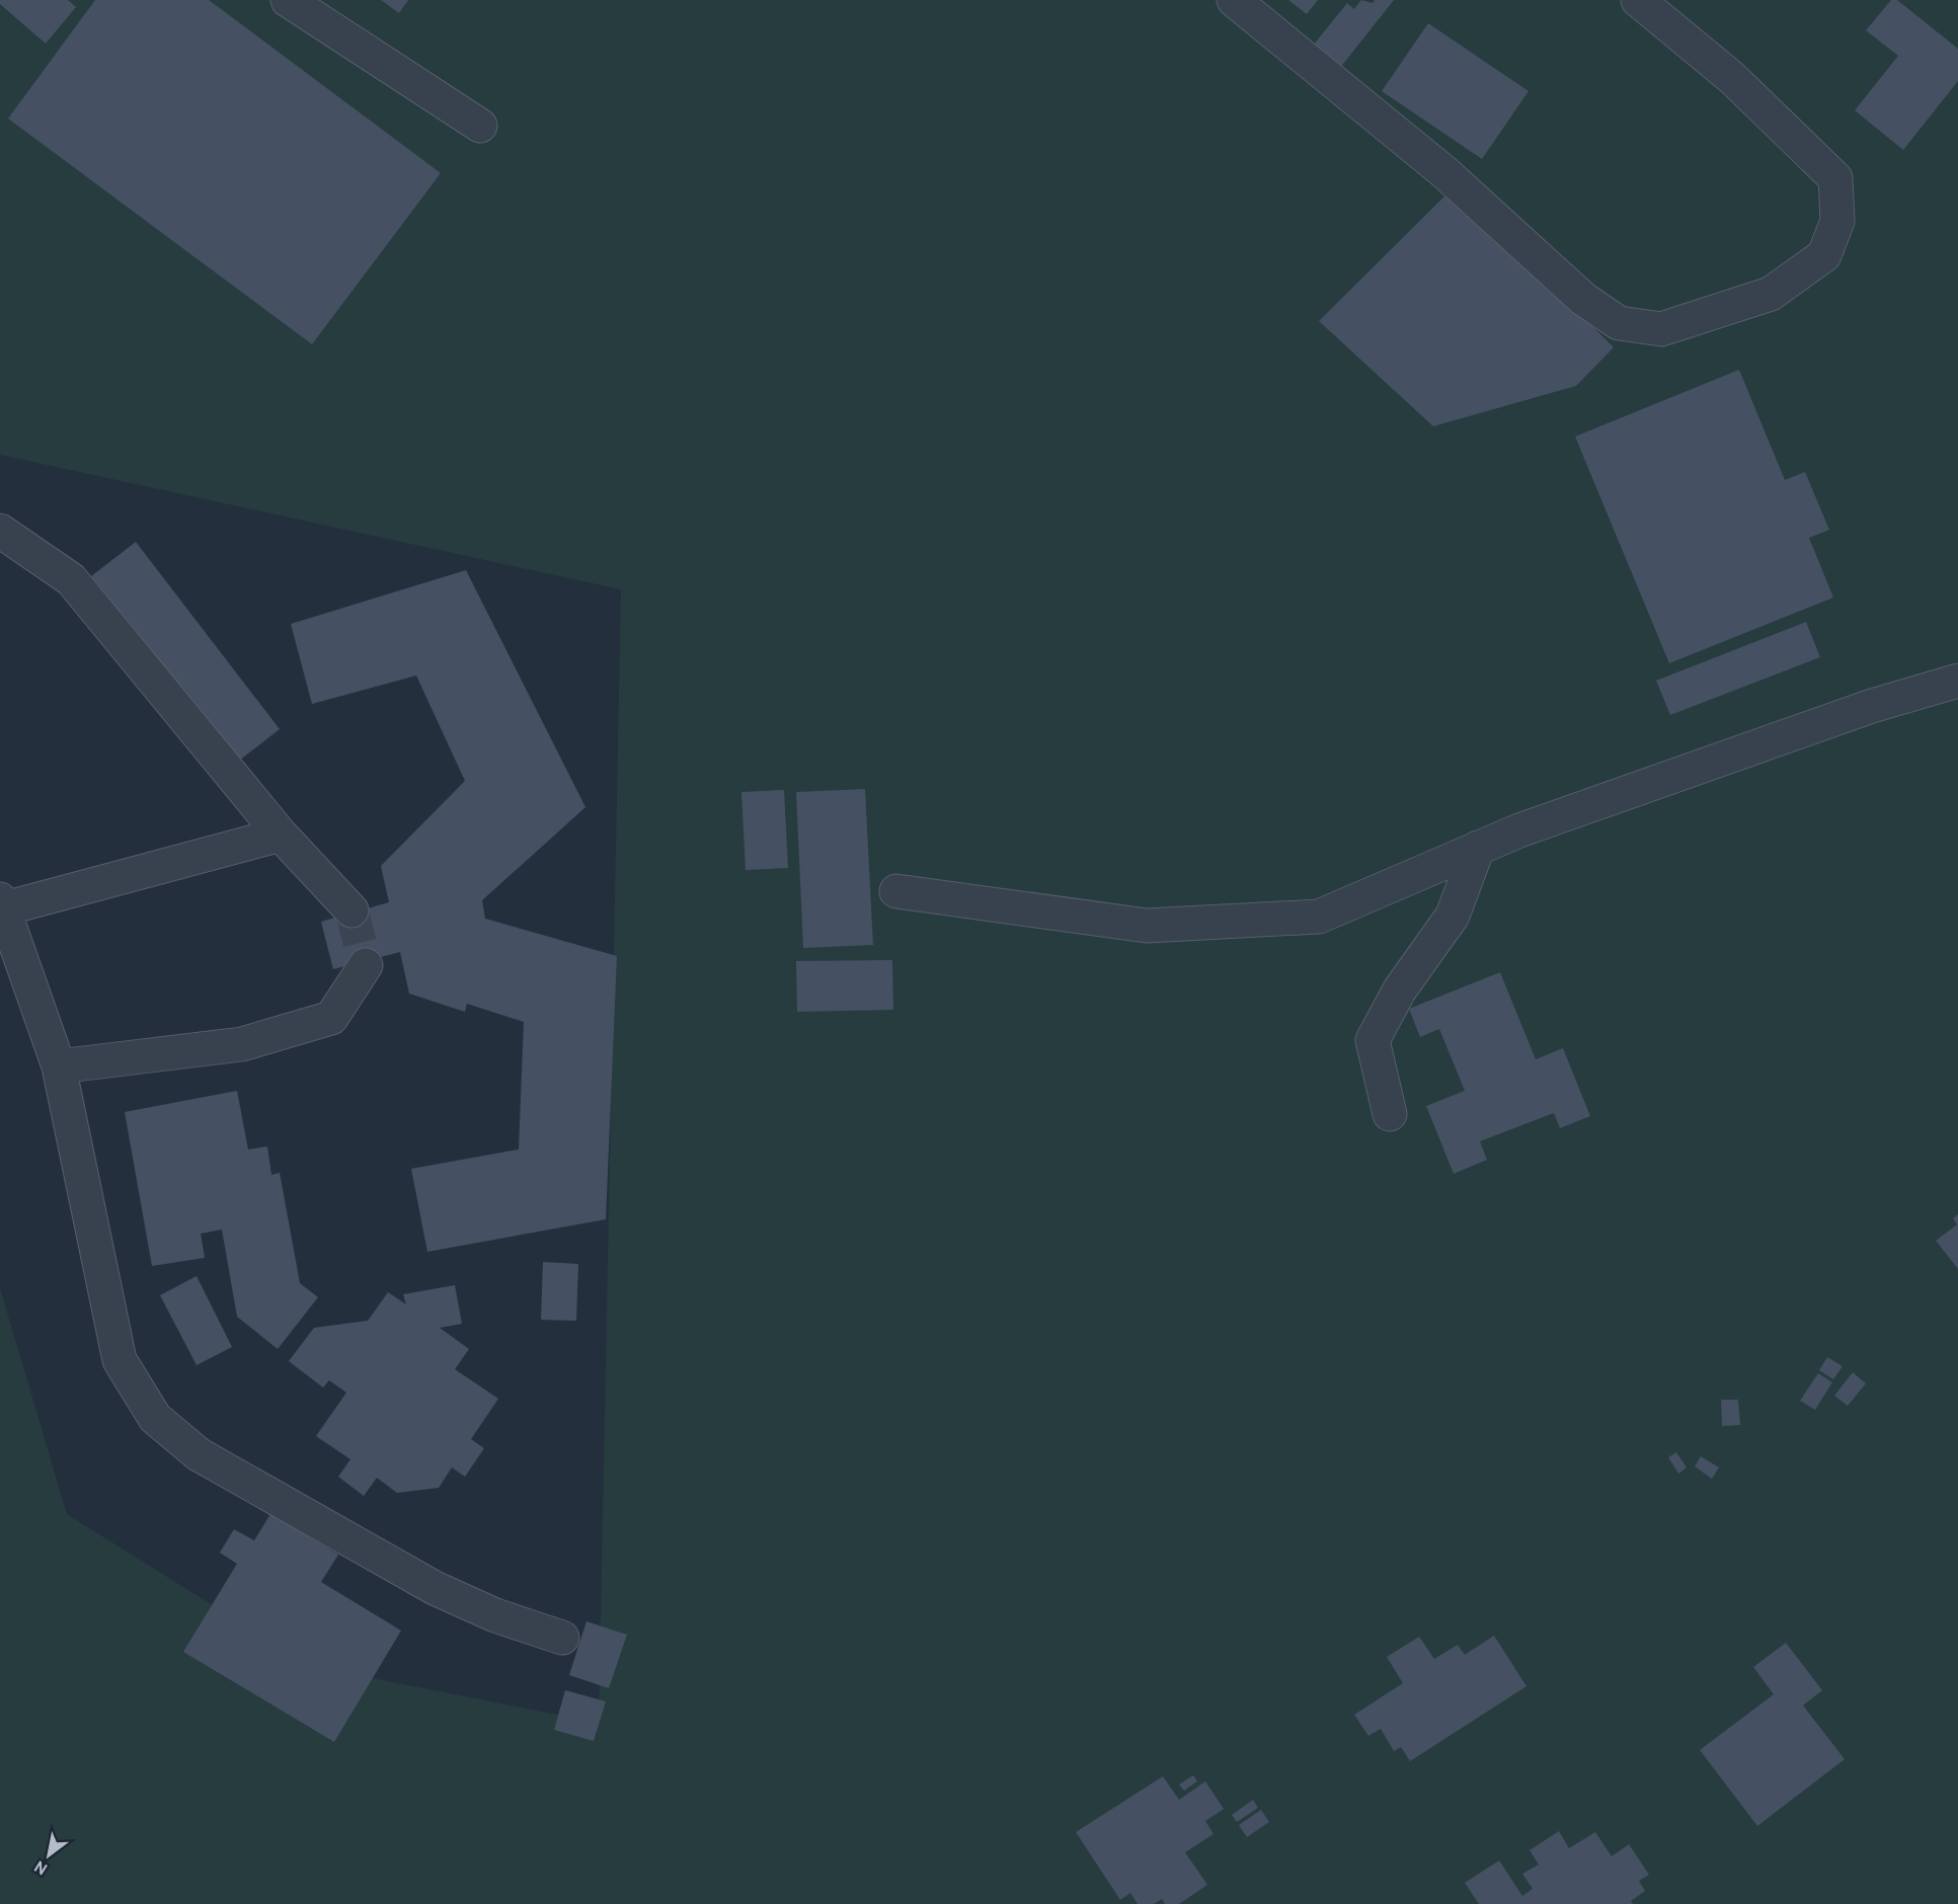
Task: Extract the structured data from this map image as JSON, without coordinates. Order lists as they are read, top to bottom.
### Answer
{
  "north": "bottom left"
}
